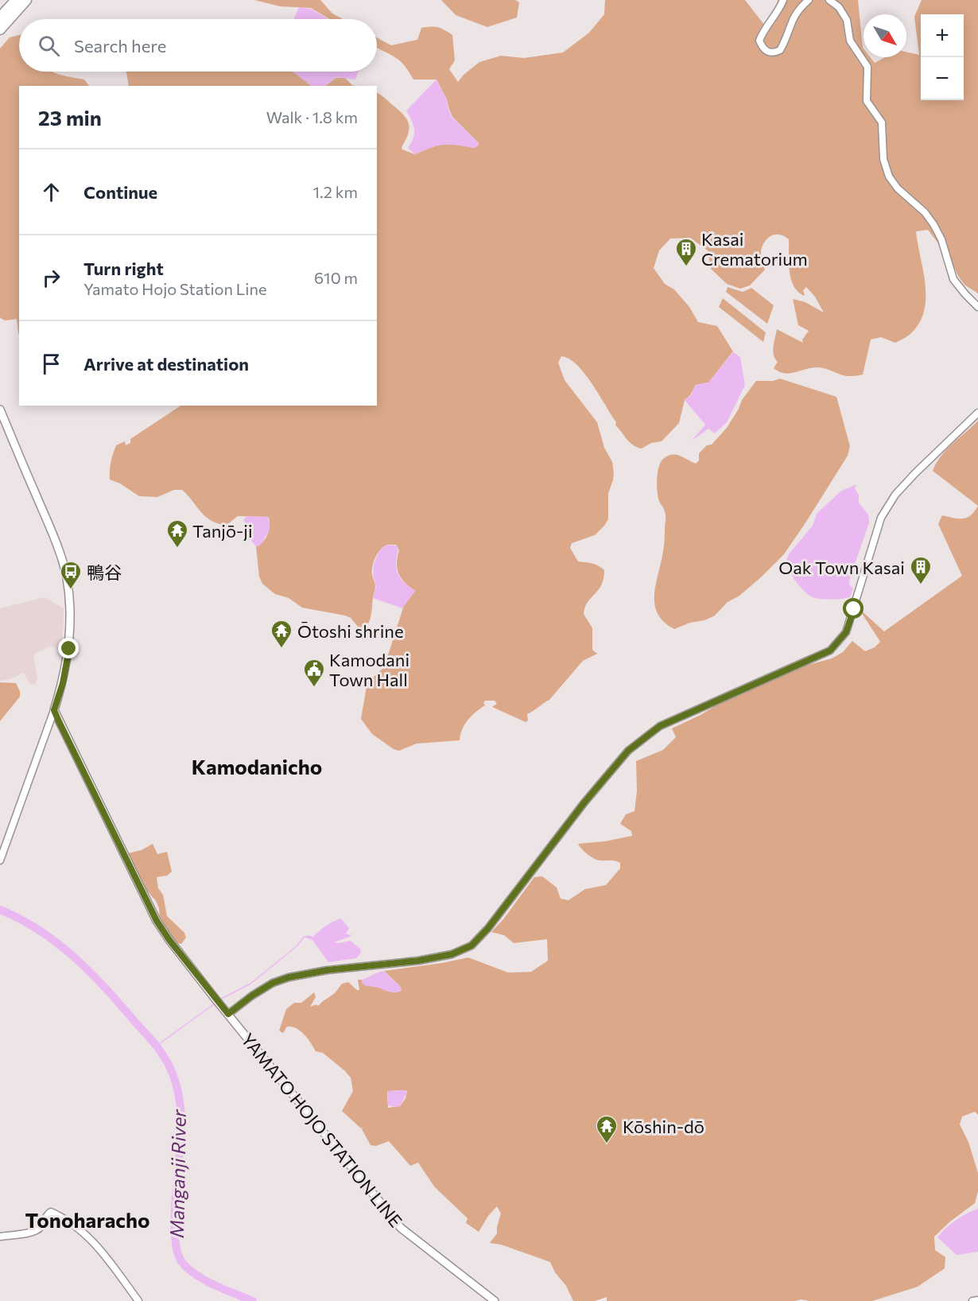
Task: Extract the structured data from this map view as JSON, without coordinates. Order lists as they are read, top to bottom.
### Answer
{
  "streets": {
    "main road": ["YAMATO HOJO STATION LINE"]
  },
  "districts": ["Kamodanicho", "Tonoharacho"],
  "water": ["Manganji River"],
  "places": {
    "building": ["Kasai Crematorium", "Oak Town Kasai"],
    "temple": ["Tanjō-ji", "Ōtoshi shrine", "Kōshin-dō"],
    "bus stop": ["鴨谷"],
    "public building": ["Kamodani Town Hall"]
  },
  "north": "bottom right",
  "page": {
    "map_buttons": ["+", "−"],
    "search": "Search here",
    "heading": ["23 min", "Walk · 1.8 km"],
    "list": [
      ["Continue", "1.2 km"],
      ["Turn right", "Yamato Hojo Station Line", "610 m"],
      "Arrive at destination"
    ]
  }
}
